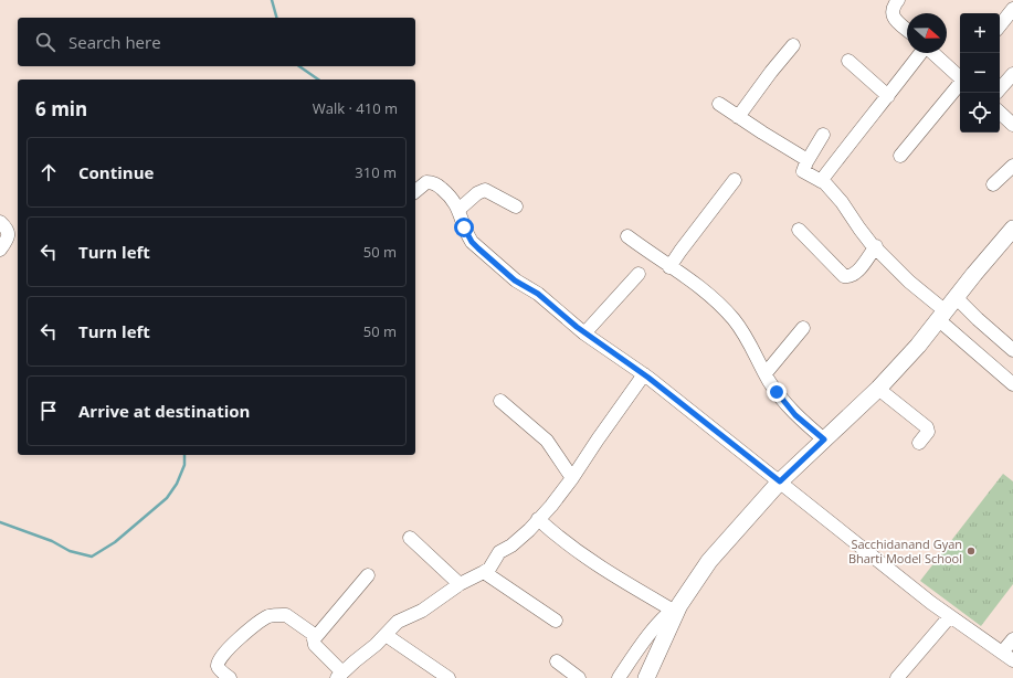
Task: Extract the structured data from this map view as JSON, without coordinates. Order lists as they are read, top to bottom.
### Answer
{
  "places": ["Sacchidanand Gyan Bharti Model School"],
  "north": "right",
  "page": {
    "map_buttons": ["+", "−"],
    "search": "Search here",
    "heading": ["6 min", "Walk · 410 m"],
    "list": [
      ["Continue", "310 m"],
      ["Turn left", "50 m"],
      ["Turn left", "50 m"],
      "Arrive at destination"
    ]
  }
}
